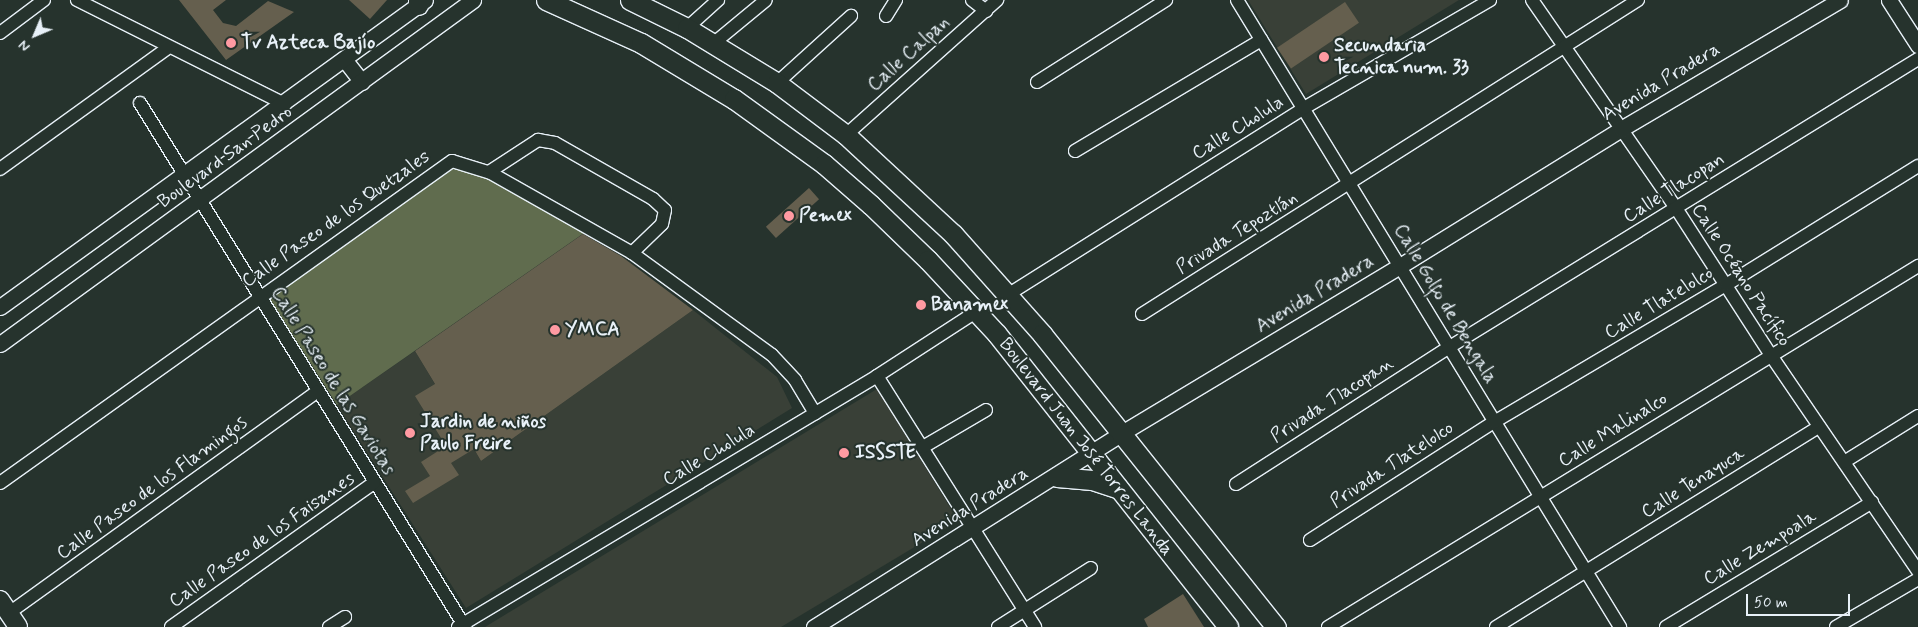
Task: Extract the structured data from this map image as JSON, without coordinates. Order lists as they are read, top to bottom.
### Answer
{
  "streets": {
    "main road": ["Boulevard Juan José Torres Landa"],
    "street": [
      "Calle Calpan",
      "Avenida Pradera",
      "Calle Cholula",
      "Boulevard San Pedro",
      "Calle Tlacopan",
      "Calle Paseo de los Quetzales",
      "Privada Tepoztlán",
      "Calle Océano Pacífico",
      "Calle Tlatelolco",
      "Calle Golfo de Bengala",
      "Calle Paseo de las Gaviotas",
      "Privada Tlacopan",
      "Calle Malinalco",
      "Privada Tlatelolco",
      "Calle Tenayuca",
      "Calle Paseo de los Flamingos",
      "Calle Paseo de los Faisanes",
      "Calle Zempoala"
    ]
  },
  "crossings": [
    ["Calle Calpan", "Boulevard Juan José Torres Landa"],
    ["Avenida Pradera", "Calle Océano Pacífico"],
    ["Avenida Pradera", "Calle Golfo de Bengala"],
    ["Avenida Pradera", "Boulevard Juan José Torres Landa"],
    ["Calle Cholula", "Calle Paseo de los Quetzales"],
    ["Calle Cholula", "Calle Golfo de Bengala"],
    ["Calle Cholula", "Calle Paseo de las Gaviotas"],
    ["Calle Cholula", "Boulevard Juan José Torres Landa"],
    ["Boulevard San Pedro", "Calle Paseo de las Gaviotas"],
    ["Calle Tlacopan", "Calle Océano Pacífico"],
    ["Calle Tlacopan", "Calle Golfo de Bengala"],
    ["Calle Tlacopan", "Privada Tlacopan"],
    ["Calle Paseo de los Quetzales", "Calle Paseo de las Gaviotas"],
    ["Privada Tepoztlán", "Calle Océano Pacífico"],
    ["Privada Tepoztlán", "Calle Golfo de Bengala"],
    ["Calle Océano Pacífico", "Calle Tlatelolco"],
    ["Calle Océano Pacífico", "Calle Malinalco"],
    ["Calle Océano Pacífico", "Calle Tenayuca"],
    ["Calle Océano Pacífico", "Calle Zempoala"],
    ["Calle Tlatelolco", "Calle Golfo de Bengala"],
    ["Calle Tlatelolco", "Privada Tlatelolco"],
    ["Calle Golfo de Bengala", "Privada Tlacopan"],
    ["Calle Golfo de Bengala", "Calle Malinalco"],
    ["Calle Golfo de Bengala", "Privada Tlatelolco"],
    ["Calle Golfo de Bengala", "Calle Tenayuca"],
    ["Calle Paseo de las Gaviotas", "Calle Paseo de los Flamingos"],
    ["Calle Paseo de las Gaviotas", "Calle Paseo de los Faisanes"]
  ],
  "places": [
    "Tv Azteca Bajío",
    "Secundaria Tecnica num. 33",
    "Pemex",
    "Banamex",
    "YMCA",
    "Jardin de niños Paulo Freire",
    "ISSSTE"
  ],
  "scale_bar": "50 m",
  "north": "bottom left"
}
